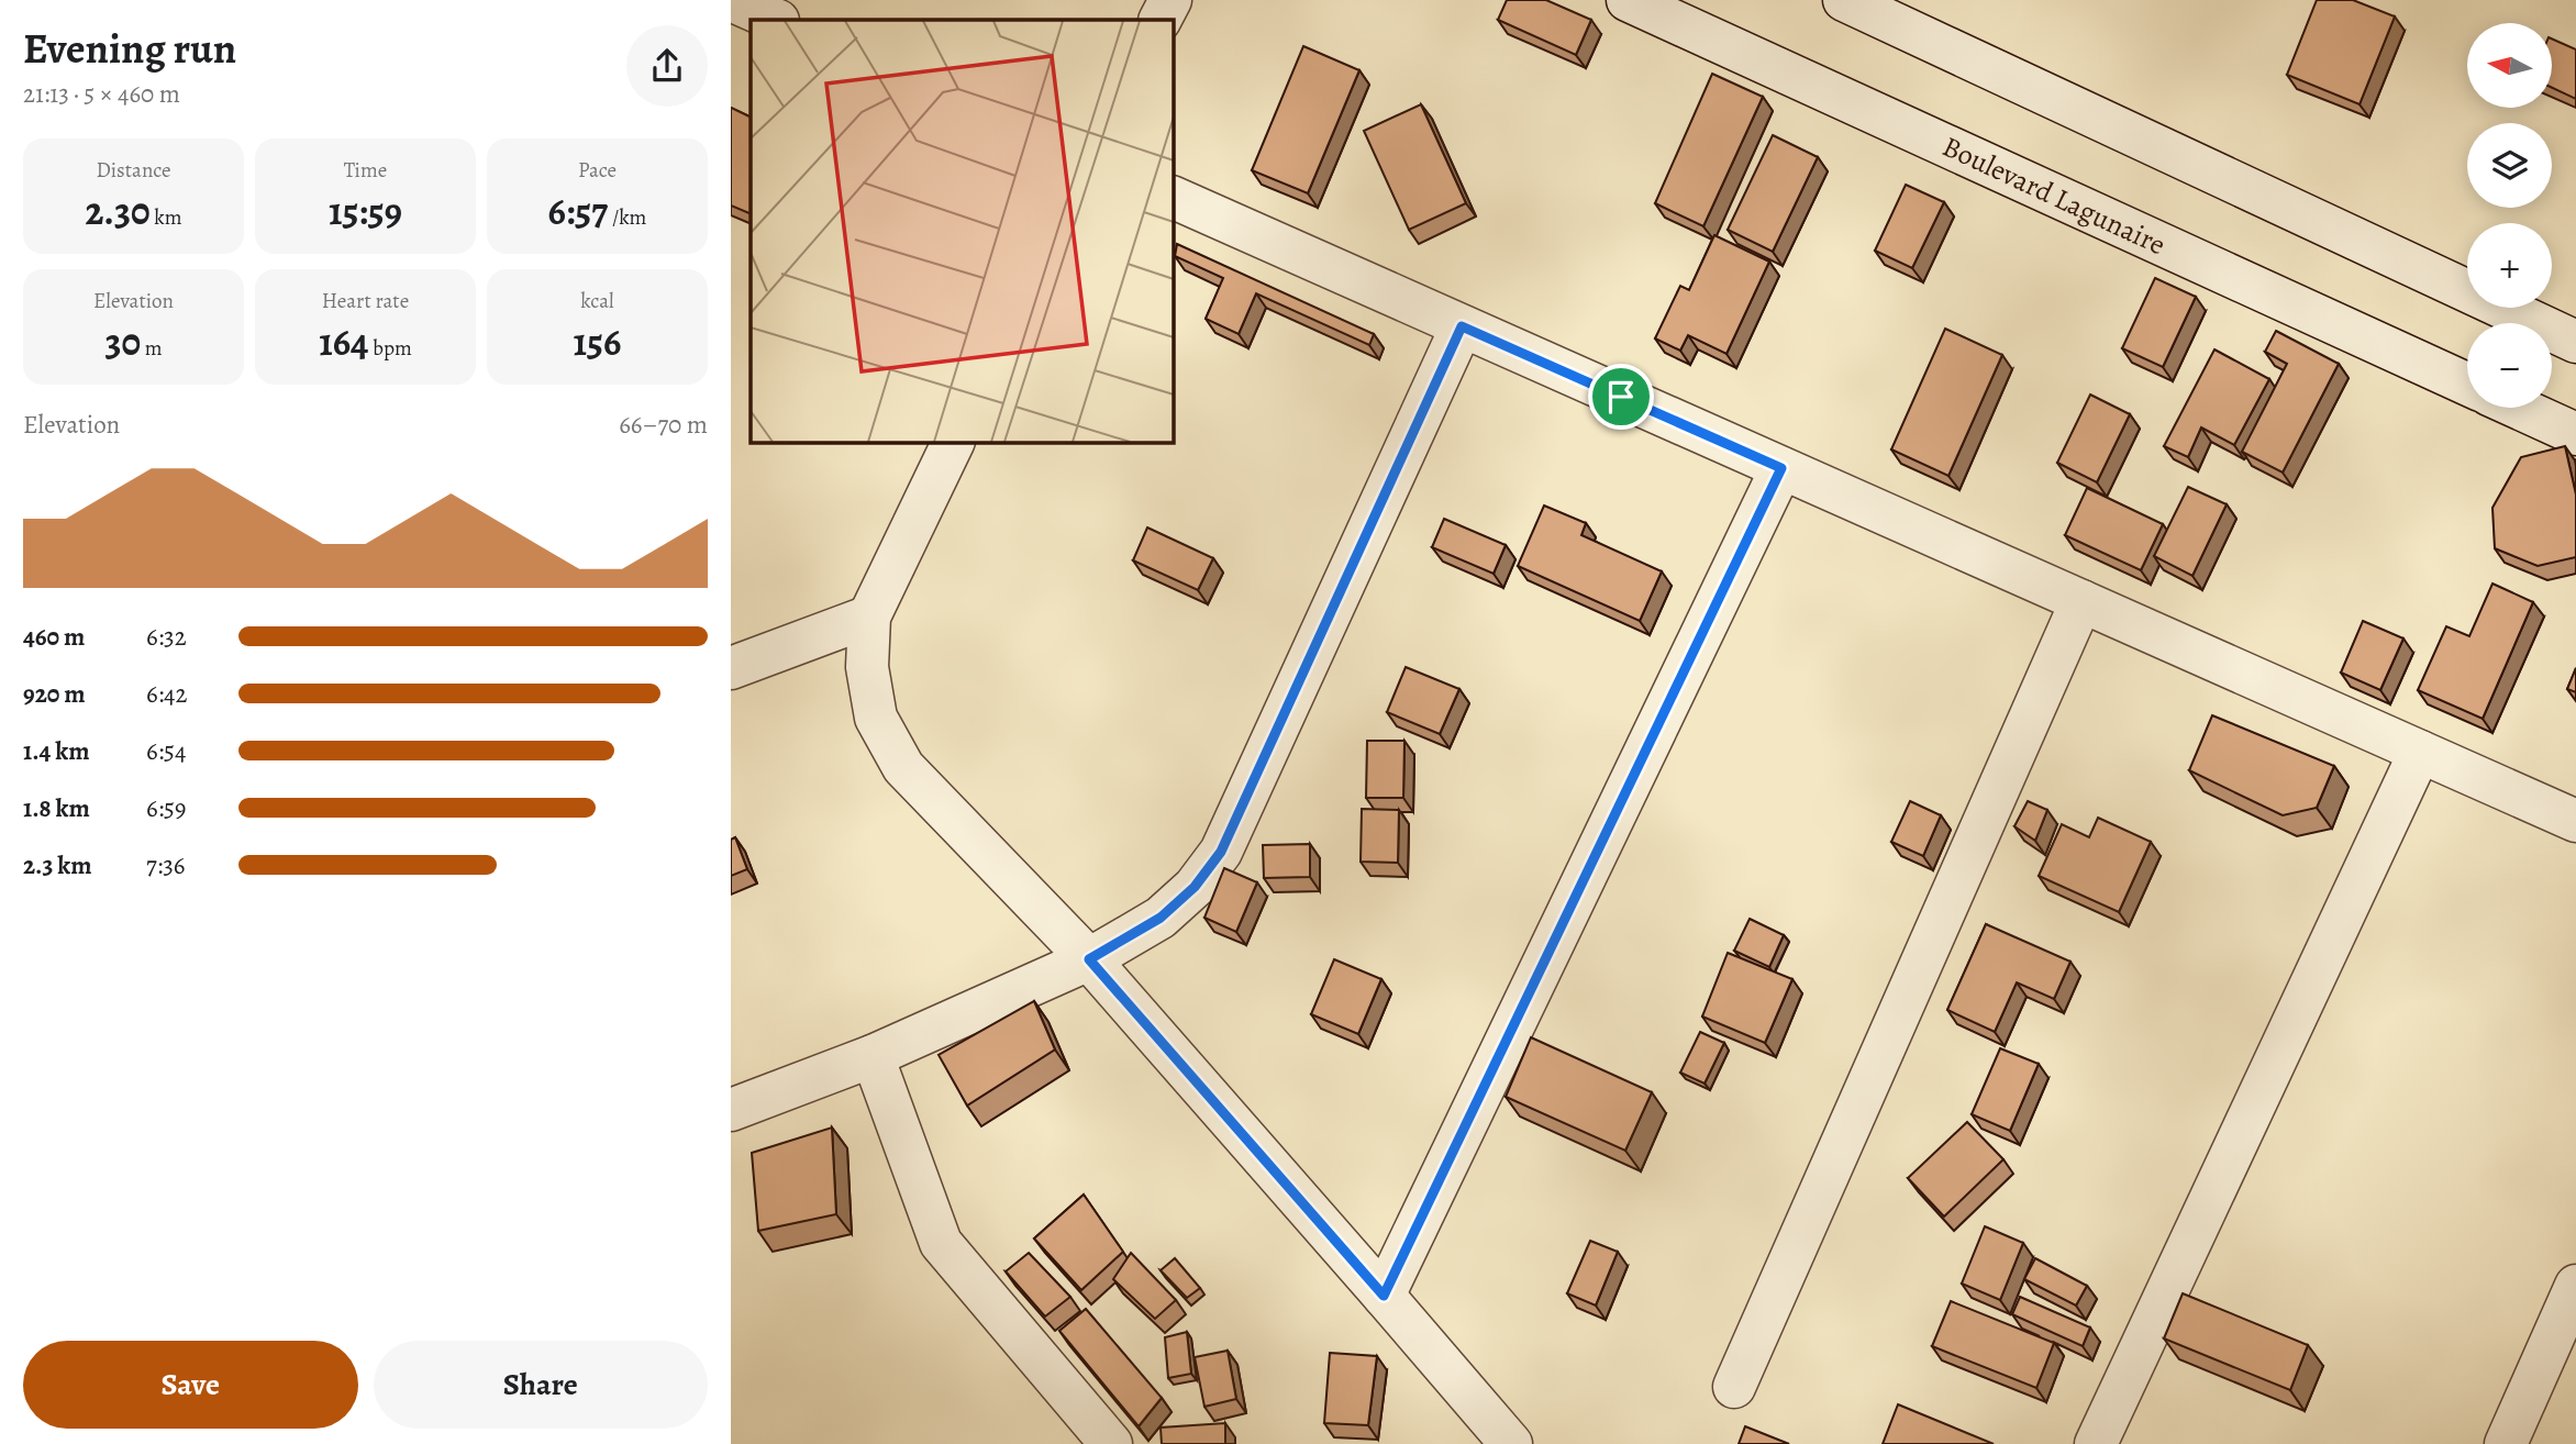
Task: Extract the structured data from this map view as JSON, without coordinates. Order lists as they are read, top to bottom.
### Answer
{
  "streets": {
    "street": ["Boulevard Lagunaire"]
  },
  "north": "left",
  "page": {
    "heading": ["Evening run", "21:13 · 5 × 460 m"],
    "map_buttons": ["+", "−"],
    "stats": [
      ["Distance", "2.30 km"],
      ["Time", "15:59"],
      ["Pace", "6:57 /km"],
      ["Elevation", "30 m"],
      ["Heart rate", "164 bpm"],
      ["kcal", "156"]
    ],
    "chart": ["Elevation", "66–70 m"],
    "list": [
      {
        "name": "460 m",
        "note": "6:32"
      },
      {
        "name": "920 m",
        "note": "6:42"
      },
      {
        "name": "1.4 km",
        "note": "6:54"
      },
      {
        "name": "1.8 km",
        "note": "6:59"
      },
      {
        "name": "2.3 km",
        "note": "7:36"
      }
    ],
    "buttons": ["Save", "Share"]
  }
}
